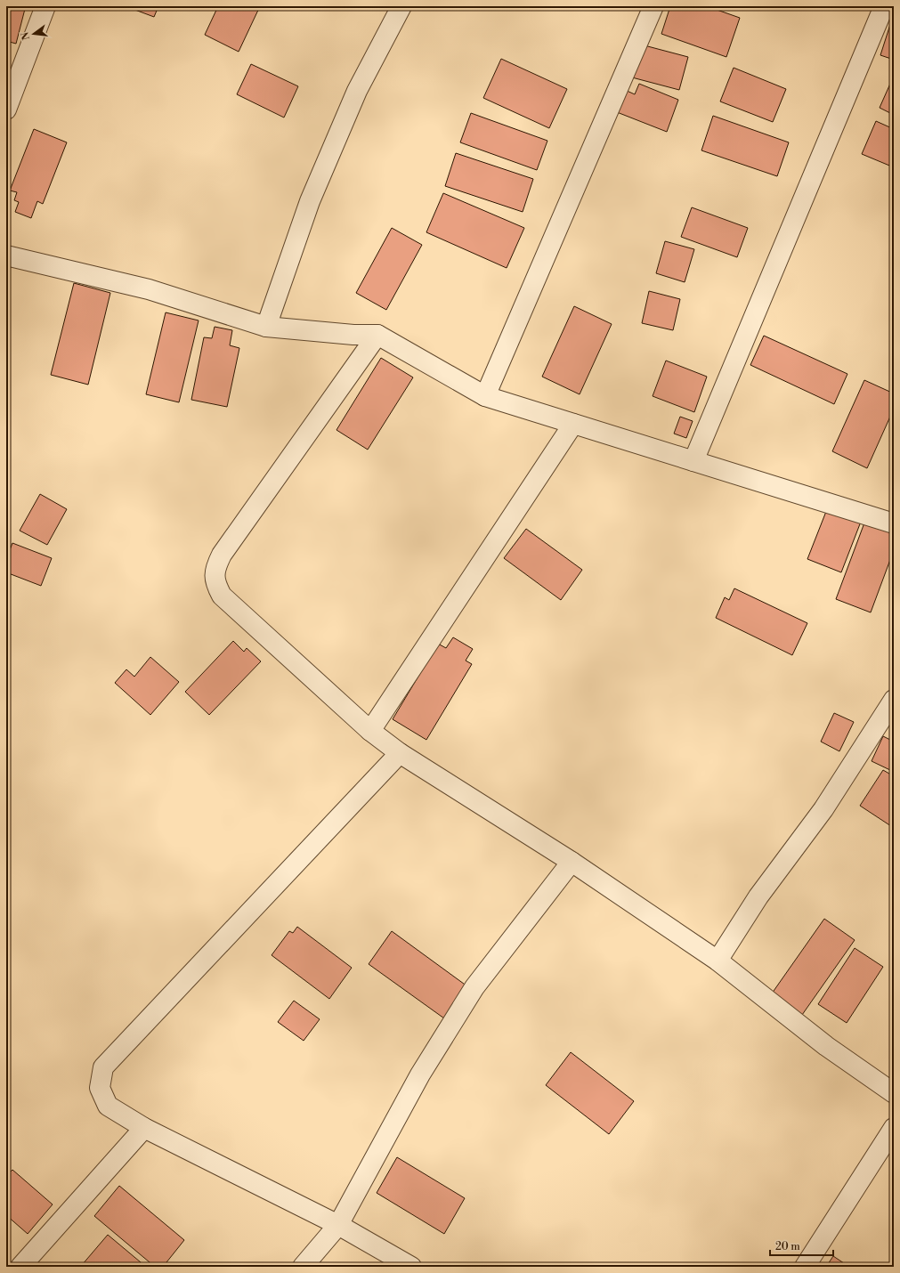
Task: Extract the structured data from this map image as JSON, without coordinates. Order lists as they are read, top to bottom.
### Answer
{
  "scale_bar": "20 m",
  "north": "left"
}
